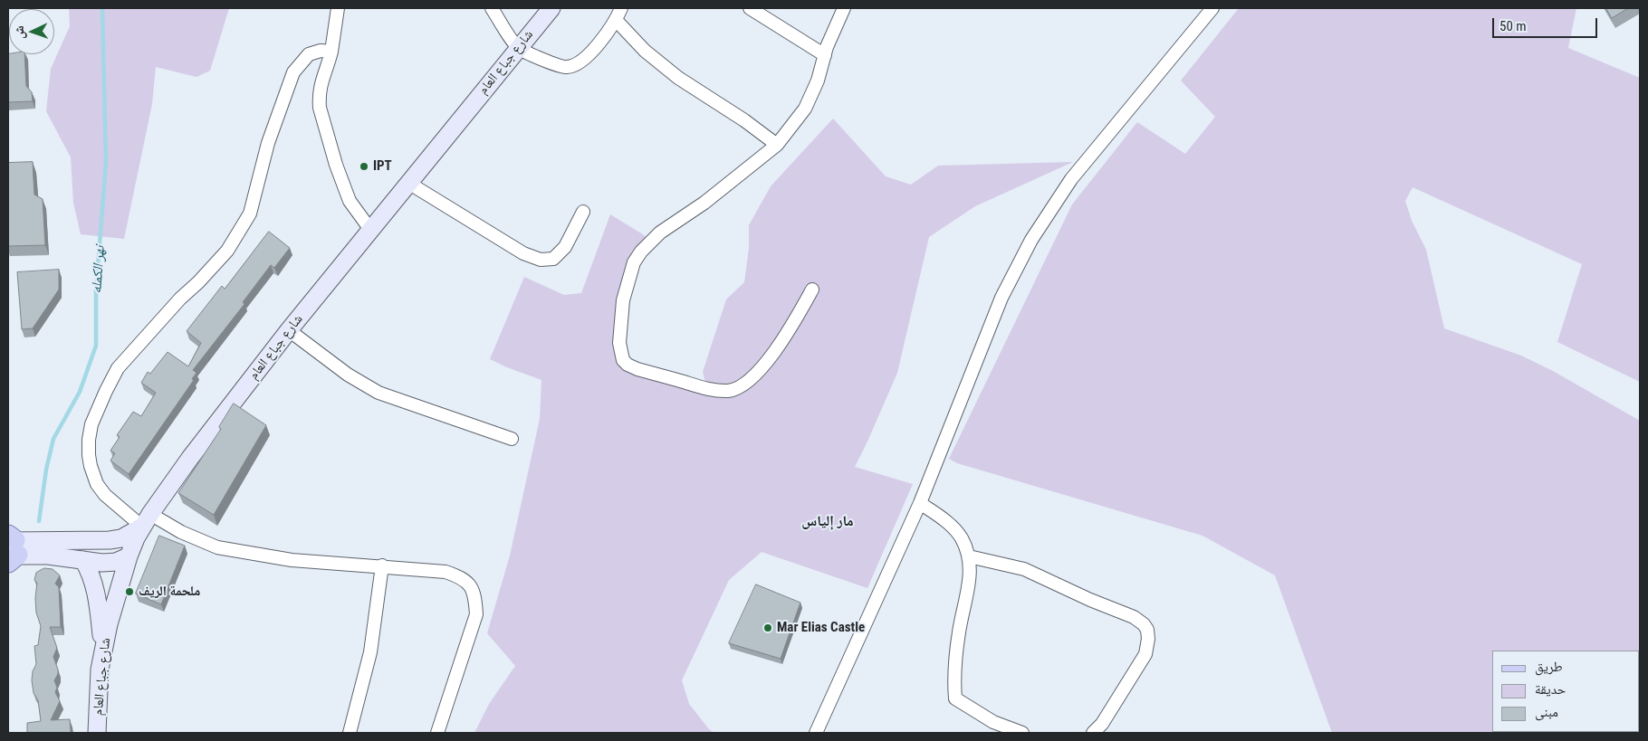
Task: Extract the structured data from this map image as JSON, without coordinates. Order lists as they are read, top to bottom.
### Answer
{
  "streets": {
    "main road": ["شارع جباع العام"]
  },
  "districts": ["مار إلياس"],
  "water": ["نهر الكمله"],
  "places": ["IPT", "ملحمة الريف", "Mar Elias Castle"],
  "legend": ["طريق", "حديقة", "مبنى"],
  "scale_bar": "50 m",
  "north": "left"
}
